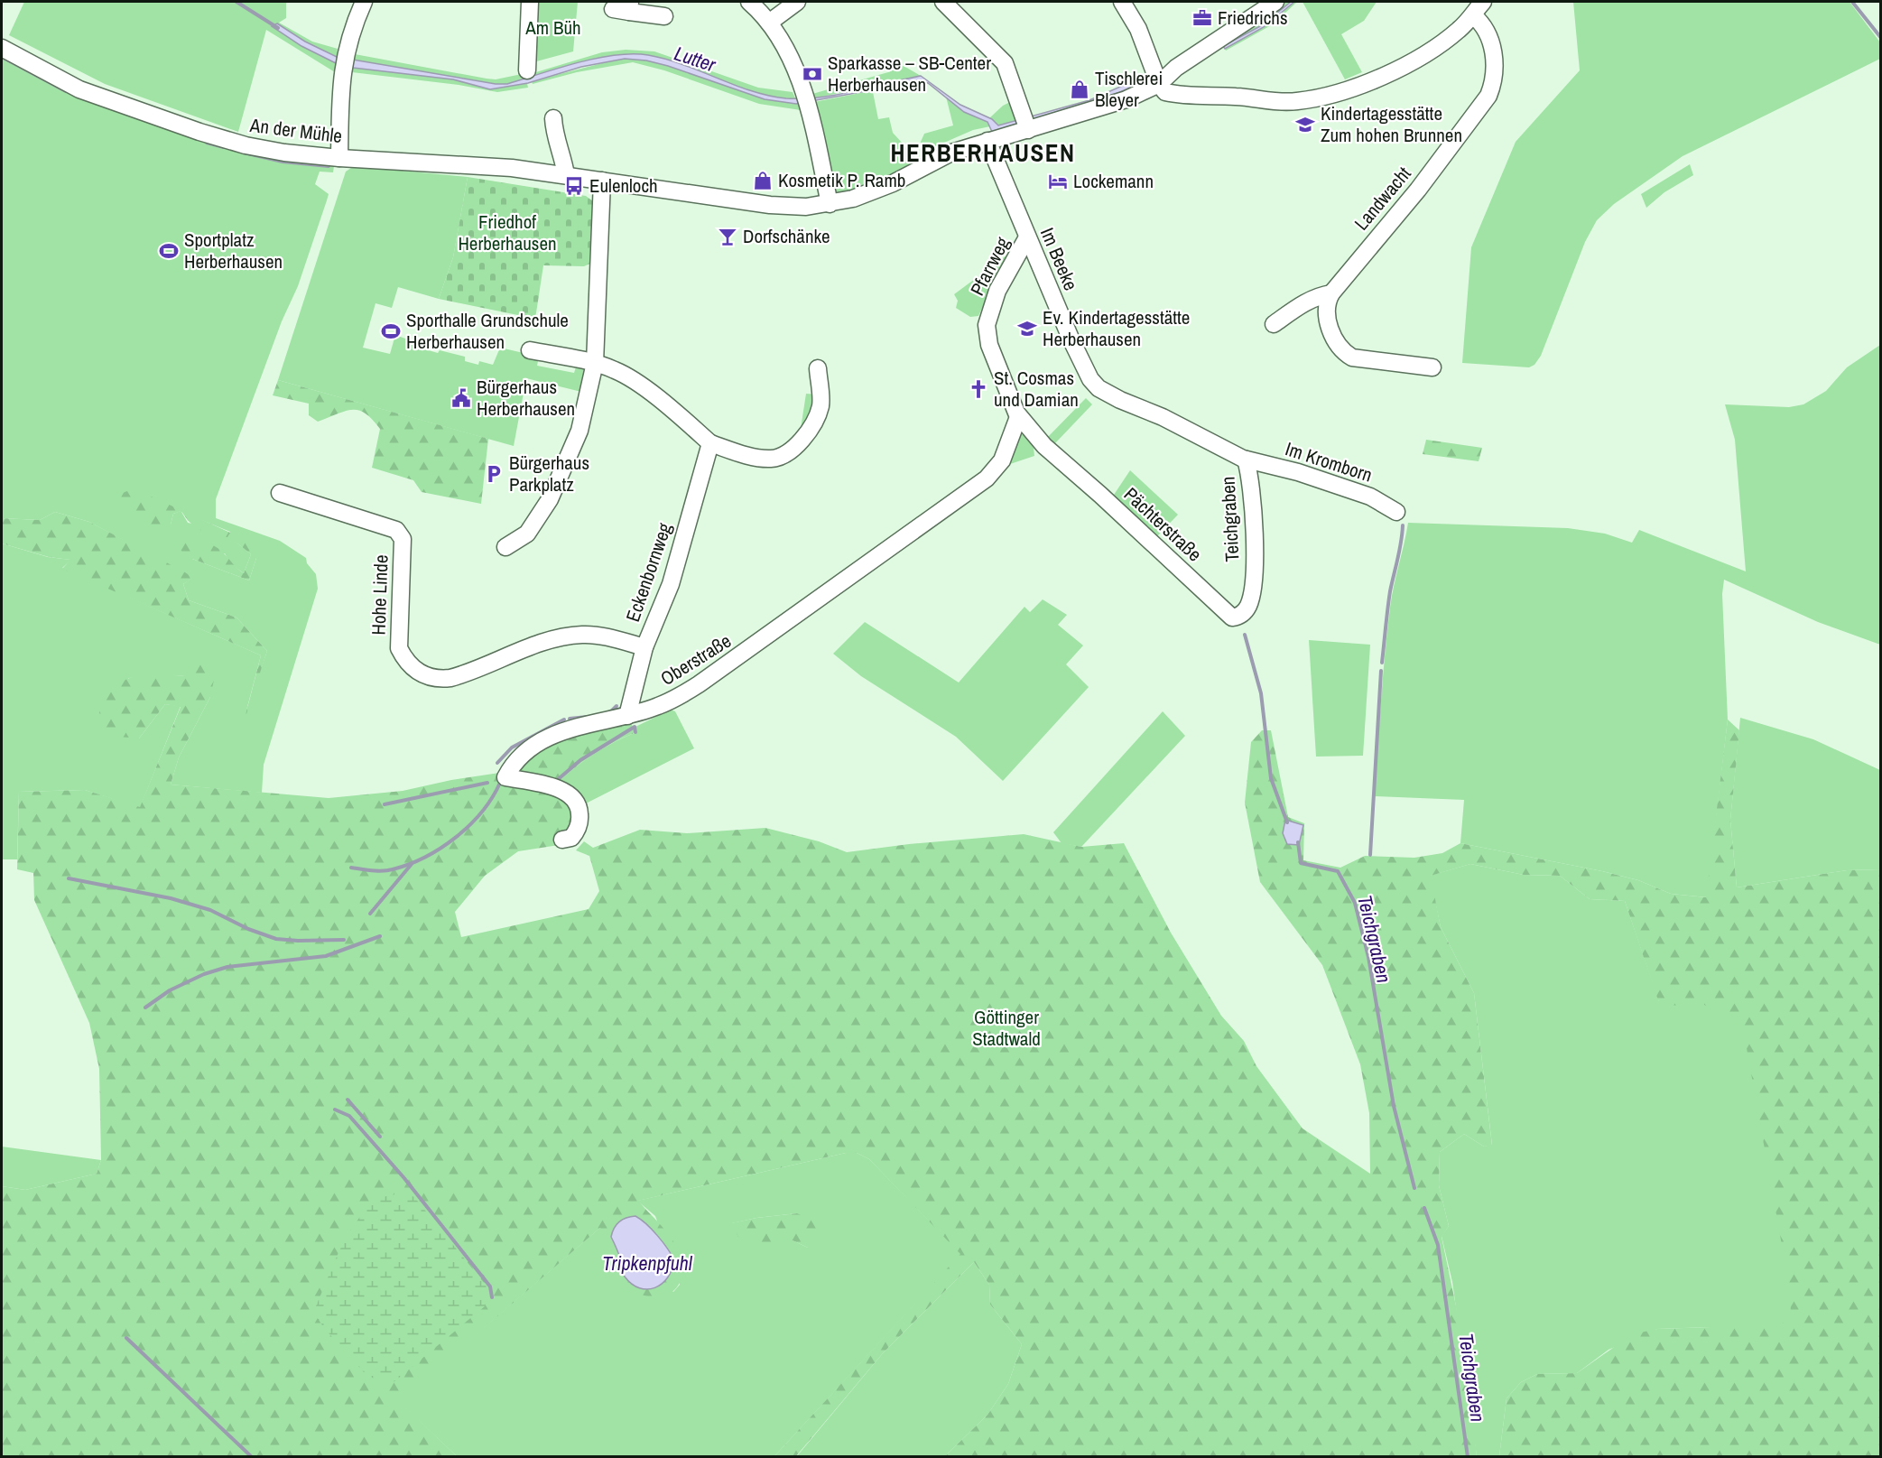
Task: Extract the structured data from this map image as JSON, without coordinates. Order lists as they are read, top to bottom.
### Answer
{
  "streets": {
    "street": [
      "An der Mühle",
      "Landwacht",
      "Im Beeke",
      "Pfarrweg",
      "Im Kromborn",
      "Teichgraben",
      "Pächterstraße",
      "Eckenbornweg",
      "Hohe Linde",
      "Oberstraße"
    ]
  },
  "crossings": [
    ["An der Mühle", "Im Beeke"],
    ["Im Beeke", "Pfarrweg"],
    ["Im Beeke", "Im Kromborn"],
    ["Im Beeke", "Teichgraben"],
    ["Pfarrweg", "Pächterstraße"],
    ["Pfarrweg", "Oberstraße"],
    ["Im Kromborn", "Teichgraben"],
    ["Teichgraben", "Pächterstraße"],
    ["Pächterstraße", "Oberstraße"],
    ["Eckenbornweg", "Hohe Linde"],
    ["Eckenbornweg", "Oberstraße"]
  ],
  "districts": ["HERBERHAUSEN"],
  "water": ["Lutter", "Teichgraben", "Tripkenpfuhl"],
  "parks": ["Am Büh", "Friedhof Herberhausen", "Göttinger Stadtwald"],
  "places": {
    "office": ["Friedrichs"],
    "bank": ["Sparkasse – SB-Center Herberhausen"],
    "shop": ["Tischlerei Bleyer", "Kosmetik P. Ramb"],
    "school or university": ["Kindertagesstätte Zum hohen Brunnen", "Ev. Kindertagesstätte Herberhausen"],
    "hotel": ["Lockemann"],
    "bus stop": ["Eulenloch"],
    "bar": ["Dorfschänke"],
    "sports": ["Sportplatz Herberhausen", "Sporthalle Grundschule Herberhausen"],
    "church": ["St. Cosmas und Damian"],
    "public building": ["Bürgerhaus Herberhausen"],
    "parking": ["Bürgerhaus Parkplatz"]
  }
}
